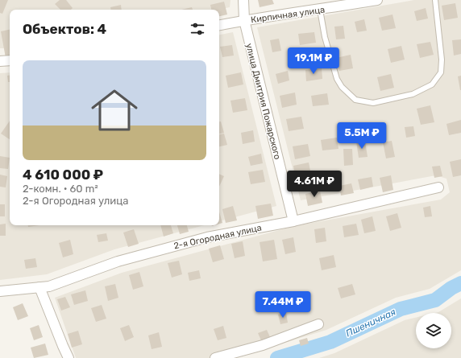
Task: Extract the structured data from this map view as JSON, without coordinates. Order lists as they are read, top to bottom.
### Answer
{
  "streets": {
    "street": ["Кирпичная улица", "улица Дмитрия Пожарского", "2-я Огородная улица"]
  },
  "crossings": [
    ["Кирпичная улица", "улица Дмитрия Пожарского"],
    ["улица Дмитрия Пожарского", "2-я Огородная улица"]
  ],
  "water": ["Пшеничная"],
  "page": {
    "heading": "Объектов: 4",
    "price": [
      "19.1M ₽",
      "5.5M ₽",
      "4.61M ₽",
      "7.44M ₽"
    ],
    "list": [
      {
        "name": "4 610 000 ₽",
        "note": "2-комн. · 60 m² · 2-я Огородная улица"
      }
    ]
  }
}
